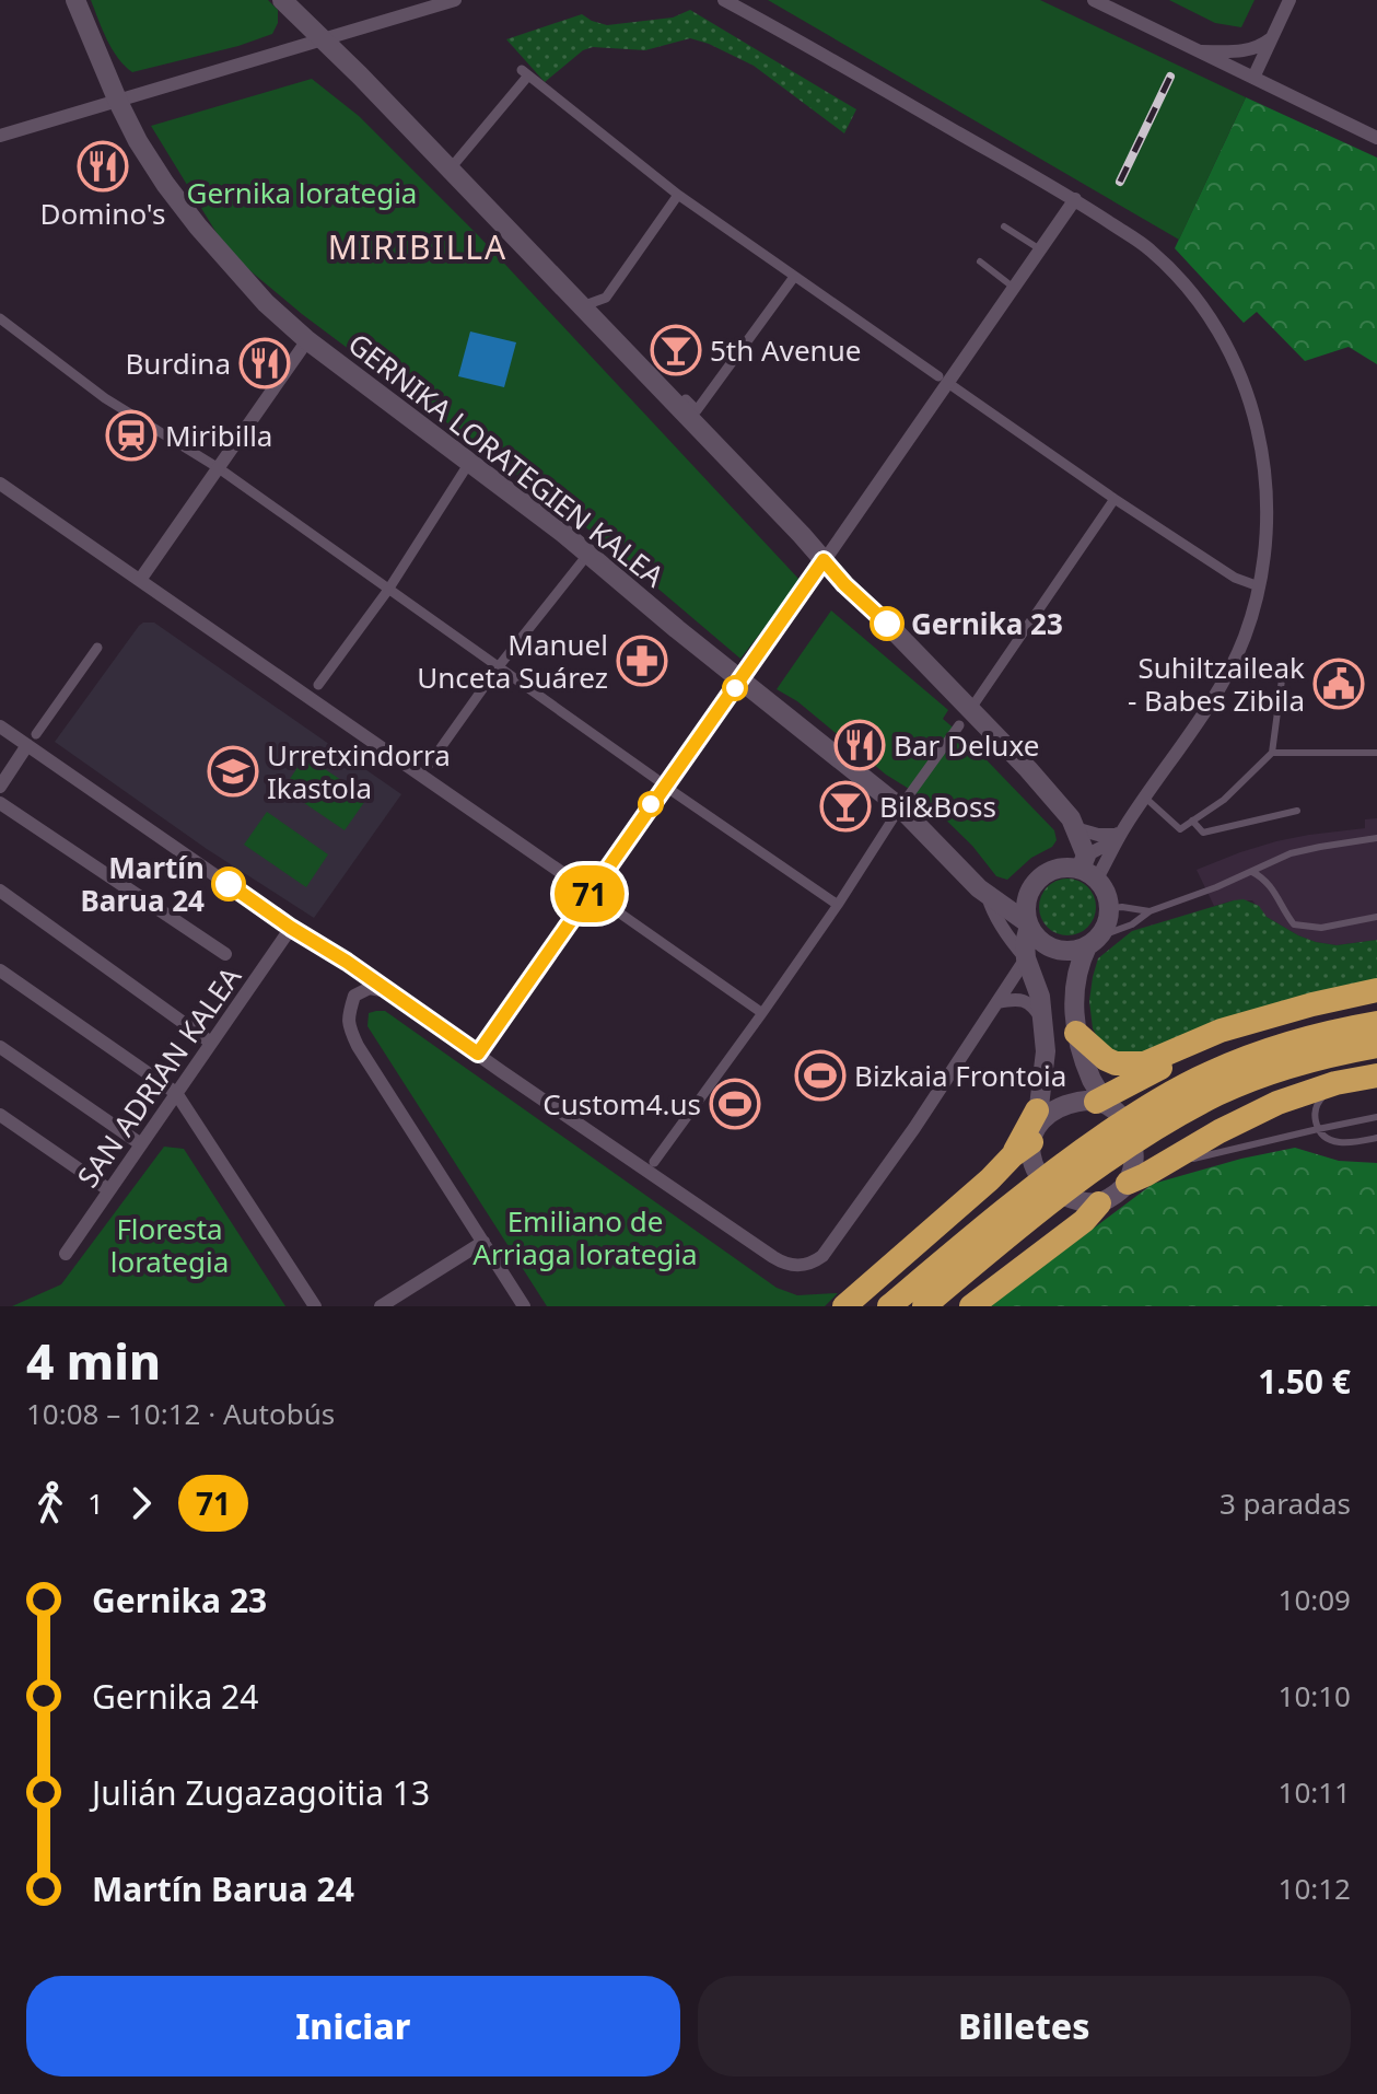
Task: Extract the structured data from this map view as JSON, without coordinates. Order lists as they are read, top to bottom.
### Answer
{
  "streets": {
    "main road": ["GERNIKA LORATEGIEN KALEA"],
    "street": ["SAN ADRIAN KALEA"]
  },
  "districts": ["MIRIBILLA"],
  "parks": ["Gernika lorategia", "Emiliano de Arriaga lorategia", "Floresta lorategia"],
  "places": {
    "restaurant": ["Domino's", "Burdina", "Bar Deluxe"],
    "bar": ["5th Avenue", "Bil&Boss"],
    "station": ["Miribilla"],
    "other": ["Gernika 23", "Martín Barua 24"],
    "pharmacy": ["Manuel Unceta Suárez"],
    "public building": ["Suhiltzaileak - Babes Zibila"],
    "school or university": ["Urretxindorra Ikastola"],
    "sports": ["Bizkaia Frontoia", "Custom4.us"]
  },
  "lines": ["bus line 71"],
  "page": {
    "on_map": "71",
    "heading": ["4 min", "10:08 – 10:12 · Autobús", "1.50 €"],
    "legs": ["1", "71", "3 paradas"],
    "list": [
      {
        "name": "Gernika 23",
        "value": "10:09"
      },
      {
        "name": "Gernika 24",
        "value": "10:10"
      },
      {
        "name": "Julián Zugazagoitia 13",
        "value": "10:11"
      },
      {
        "name": "Martín Barua 24",
        "value": "10:12"
      }
    ],
    "buttons": ["Iniciar", "Billetes"]
  }
}
